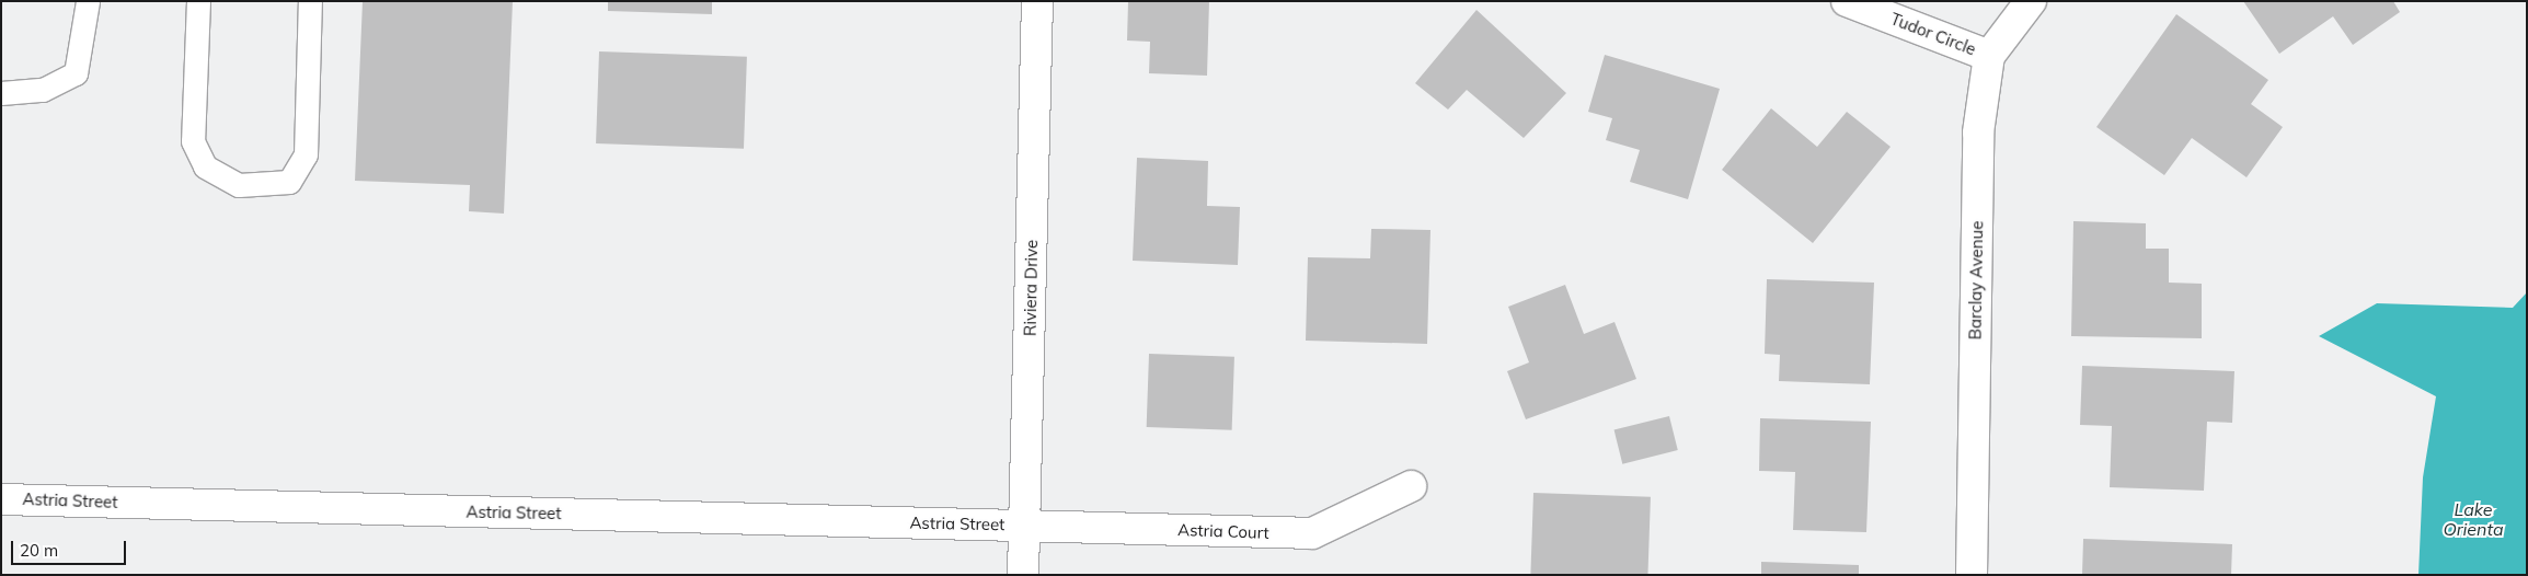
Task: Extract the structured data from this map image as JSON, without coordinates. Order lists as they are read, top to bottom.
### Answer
{
  "streets": {
    "street": [
      "Tudor Circle",
      "Barclay Avenue",
      "Riviera Drive",
      "Astria Street",
      "Astria Court"
    ]
  },
  "crossings": [
    ["Tudor Circle", "Barclay Avenue"],
    ["Riviera Drive", "Astria Street"],
    ["Riviera Drive", "Astria Court"],
    ["Astria Street", "Astria Court"]
  ],
  "water": ["Lake Orienta"],
  "scale_bar": "20 m"
}
